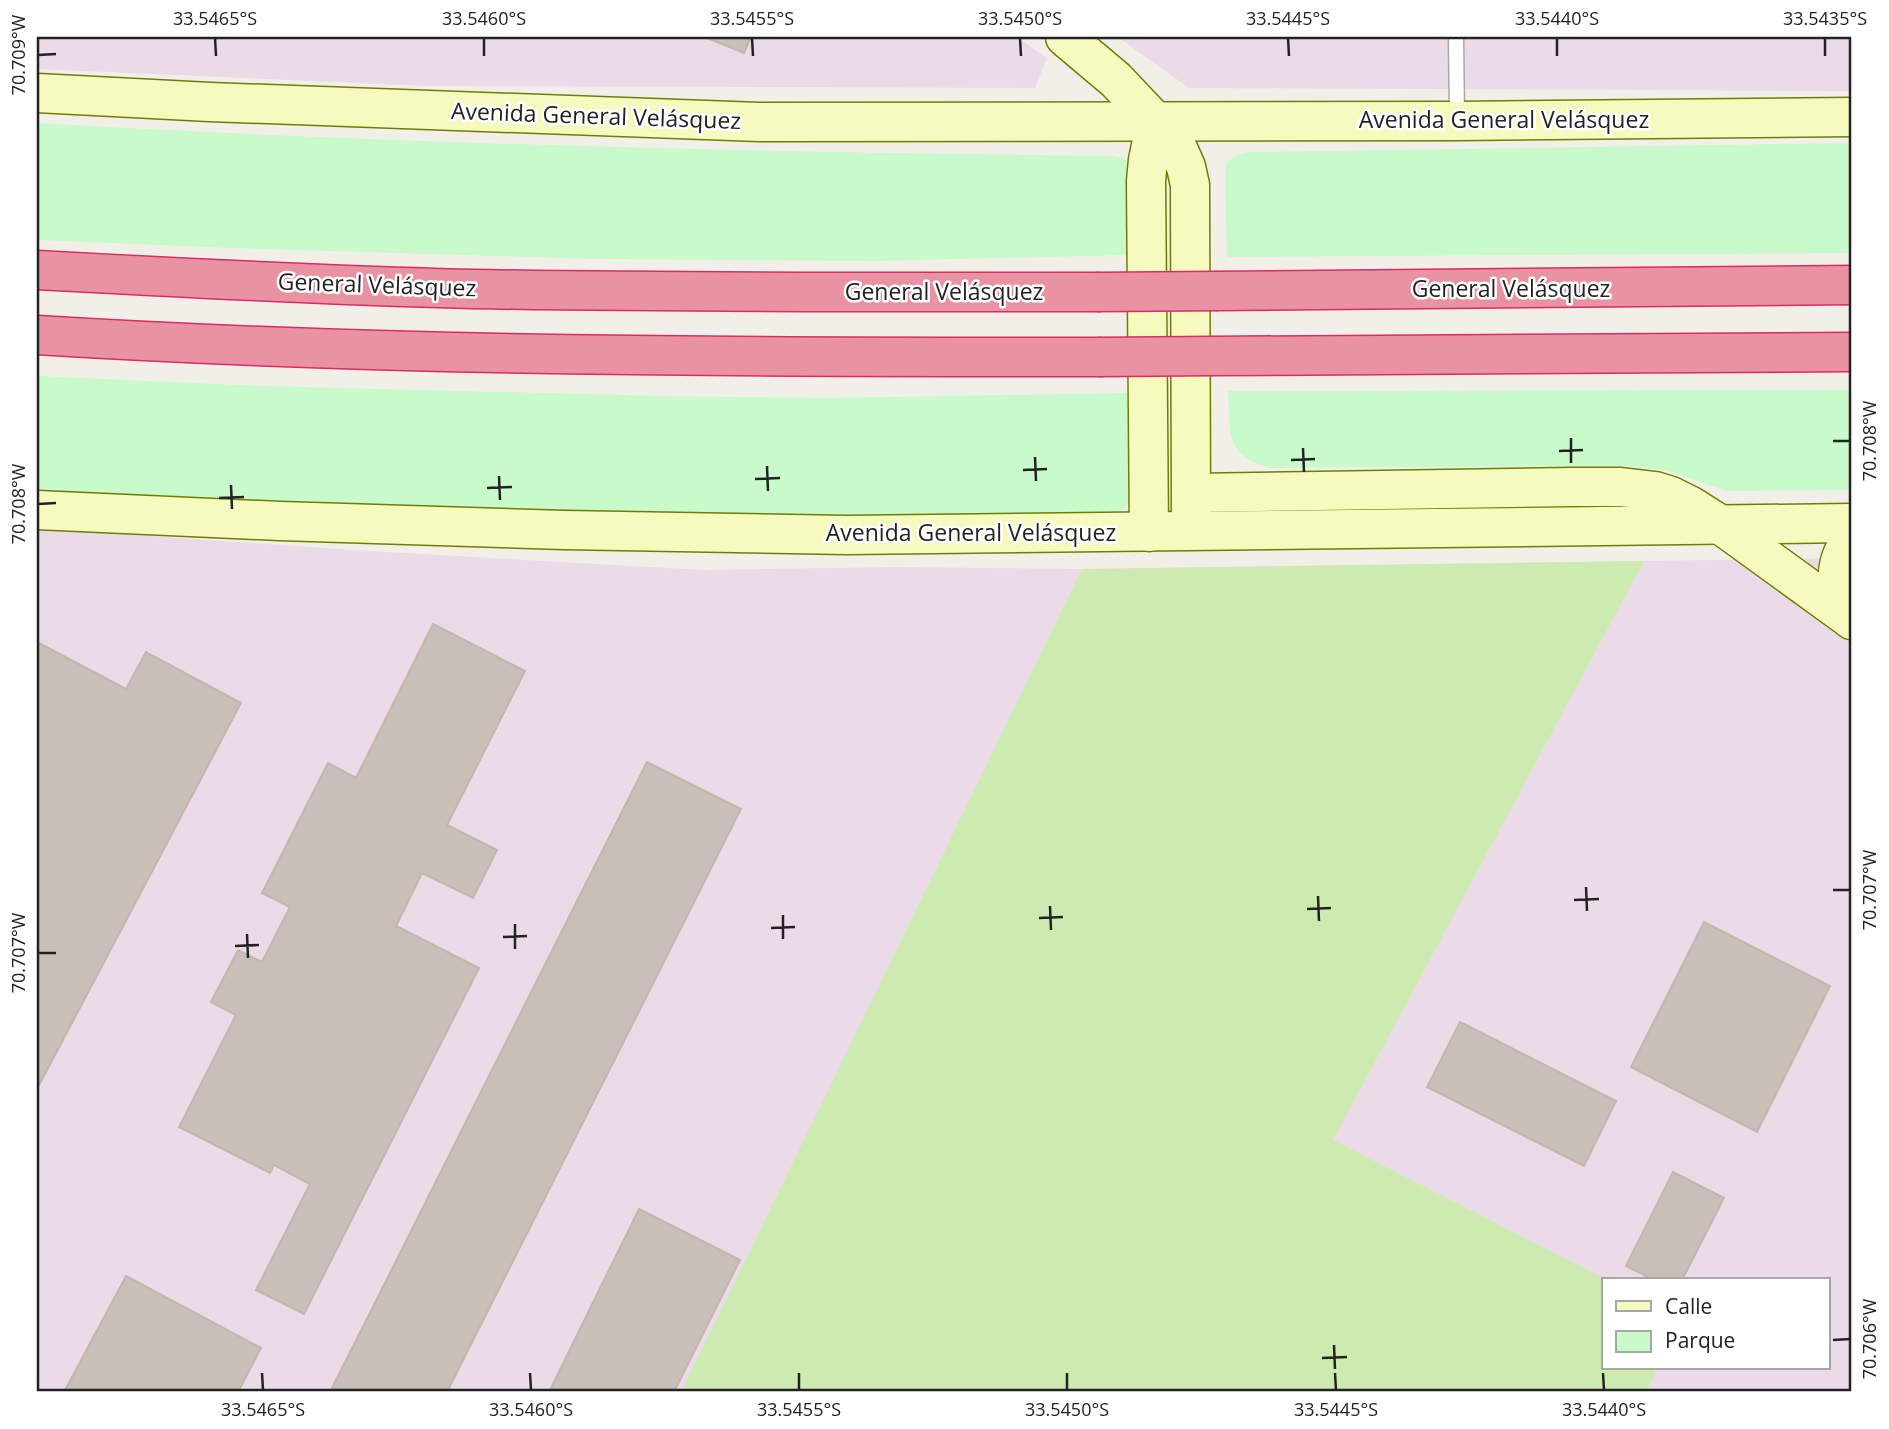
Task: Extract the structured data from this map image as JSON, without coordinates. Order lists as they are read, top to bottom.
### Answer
{
  "streets": {
    "highway": ["General Velásquez"],
    "street": ["Avenida General Velásquez"]
  },
  "legend": ["Calle", "Parque"],
  "coordinates": [
    "33.5465°S",
    "33.5460°S",
    "33.5455°S",
    "33.5450°S",
    "33.5445°S",
    "33.5440°S",
    "33.5435°S",
    "70.709°W",
    "70.708°W",
    "70.707°W",
    "70.706°W"
  ]
}
